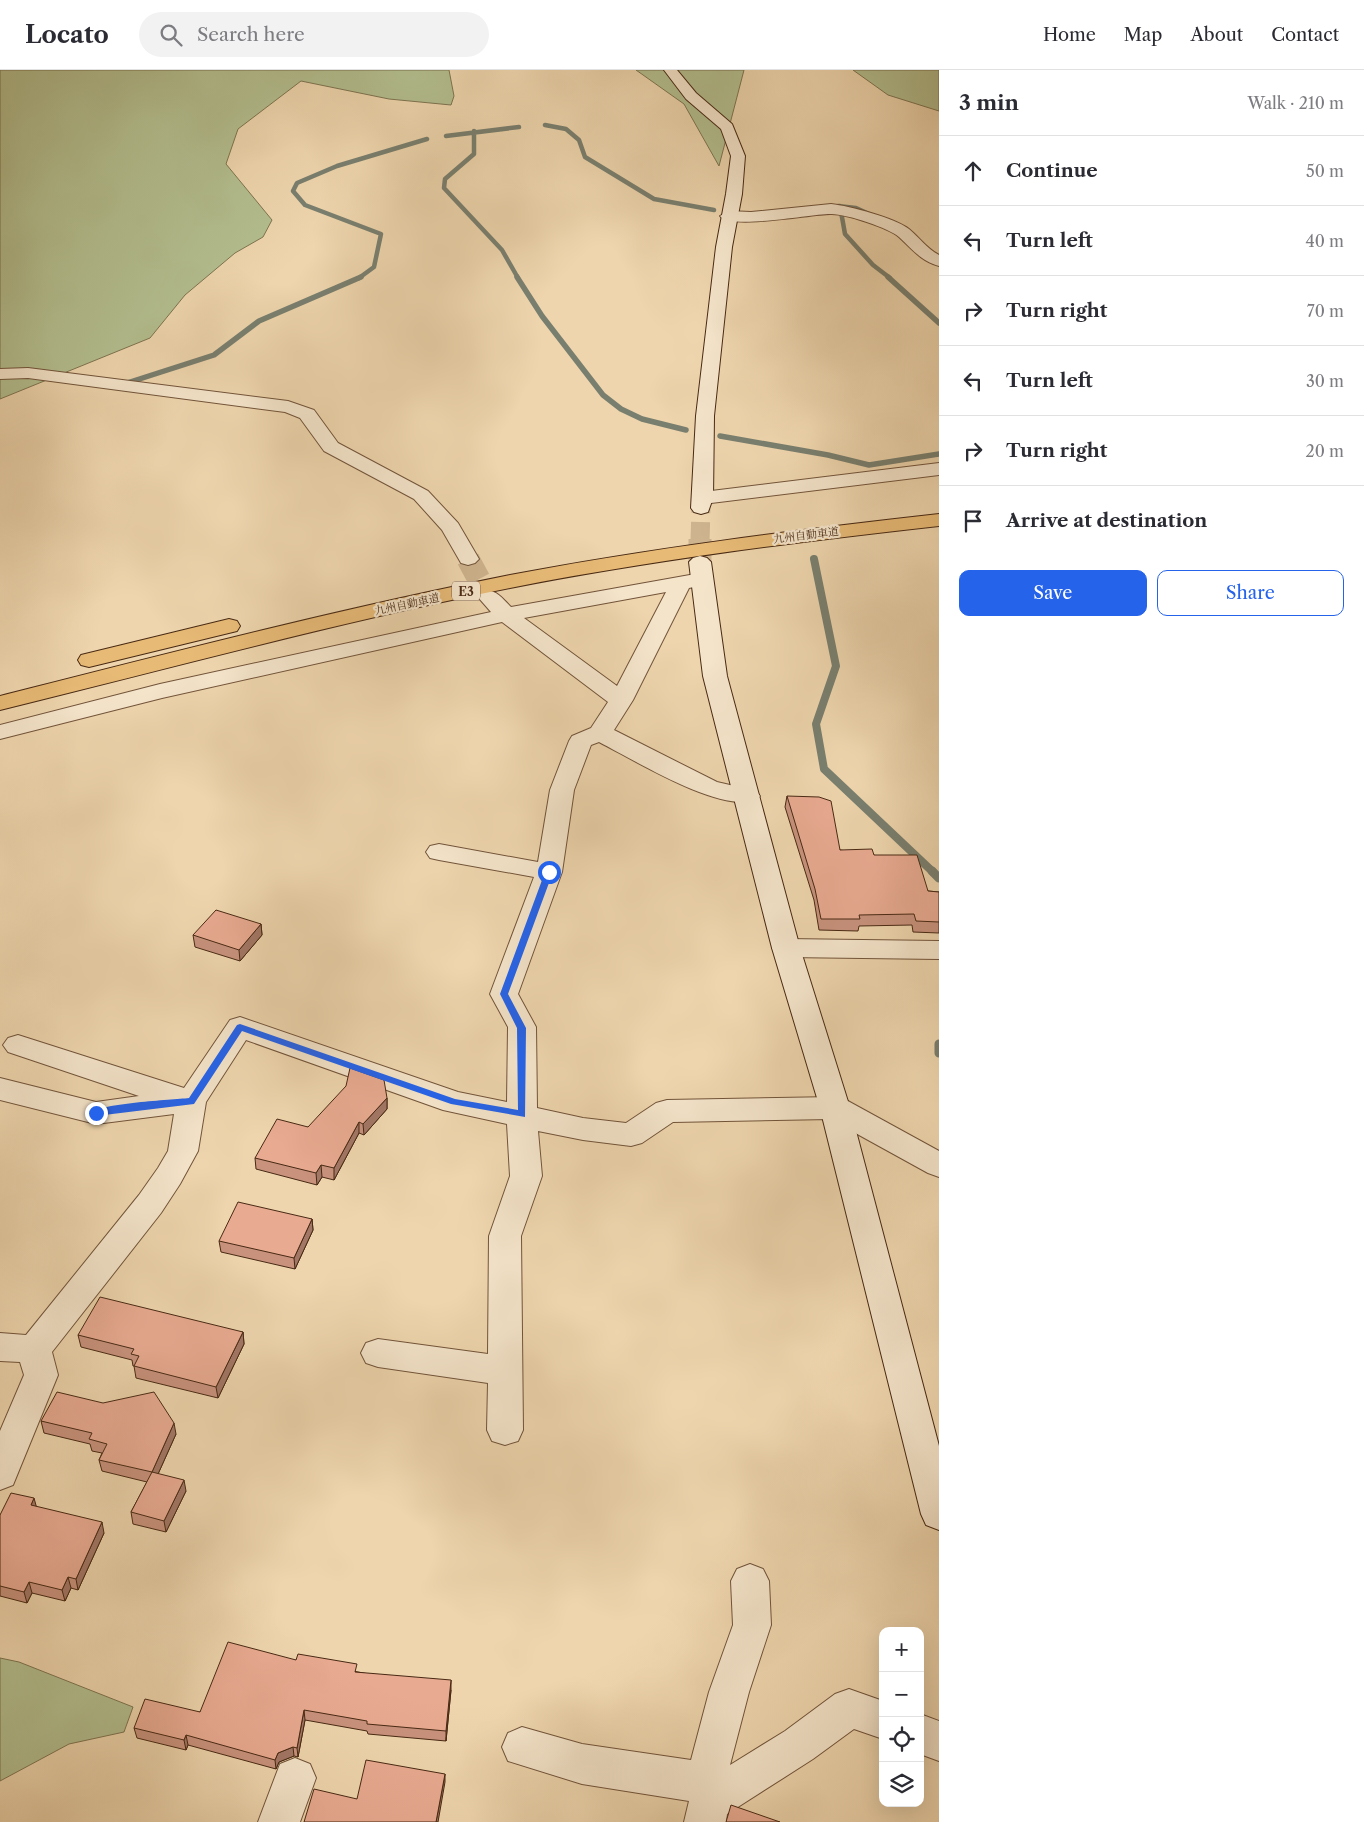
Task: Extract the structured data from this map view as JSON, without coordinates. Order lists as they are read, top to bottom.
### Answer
{
  "streets": {
    "highway": ["九州自動車道", "E3"]
  },
  "page": {
    "header": "Locato",
    "search": "Search here",
    "nav": [
      "Home",
      "Map",
      "About",
      "Contact"
    ],
    "heading": ["3 min", "Walk · 210 m"],
    "list": [
      ["Continue", "50 m"],
      ["Turn left", "40 m"],
      ["Turn right", "70 m"],
      ["Turn left", "30 m"],
      ["Turn right", "20 m"],
      "Arrive at destination"
    ],
    "buttons": ["Save", "Share"],
    "map_buttons": ["+", "−"]
  }
}
